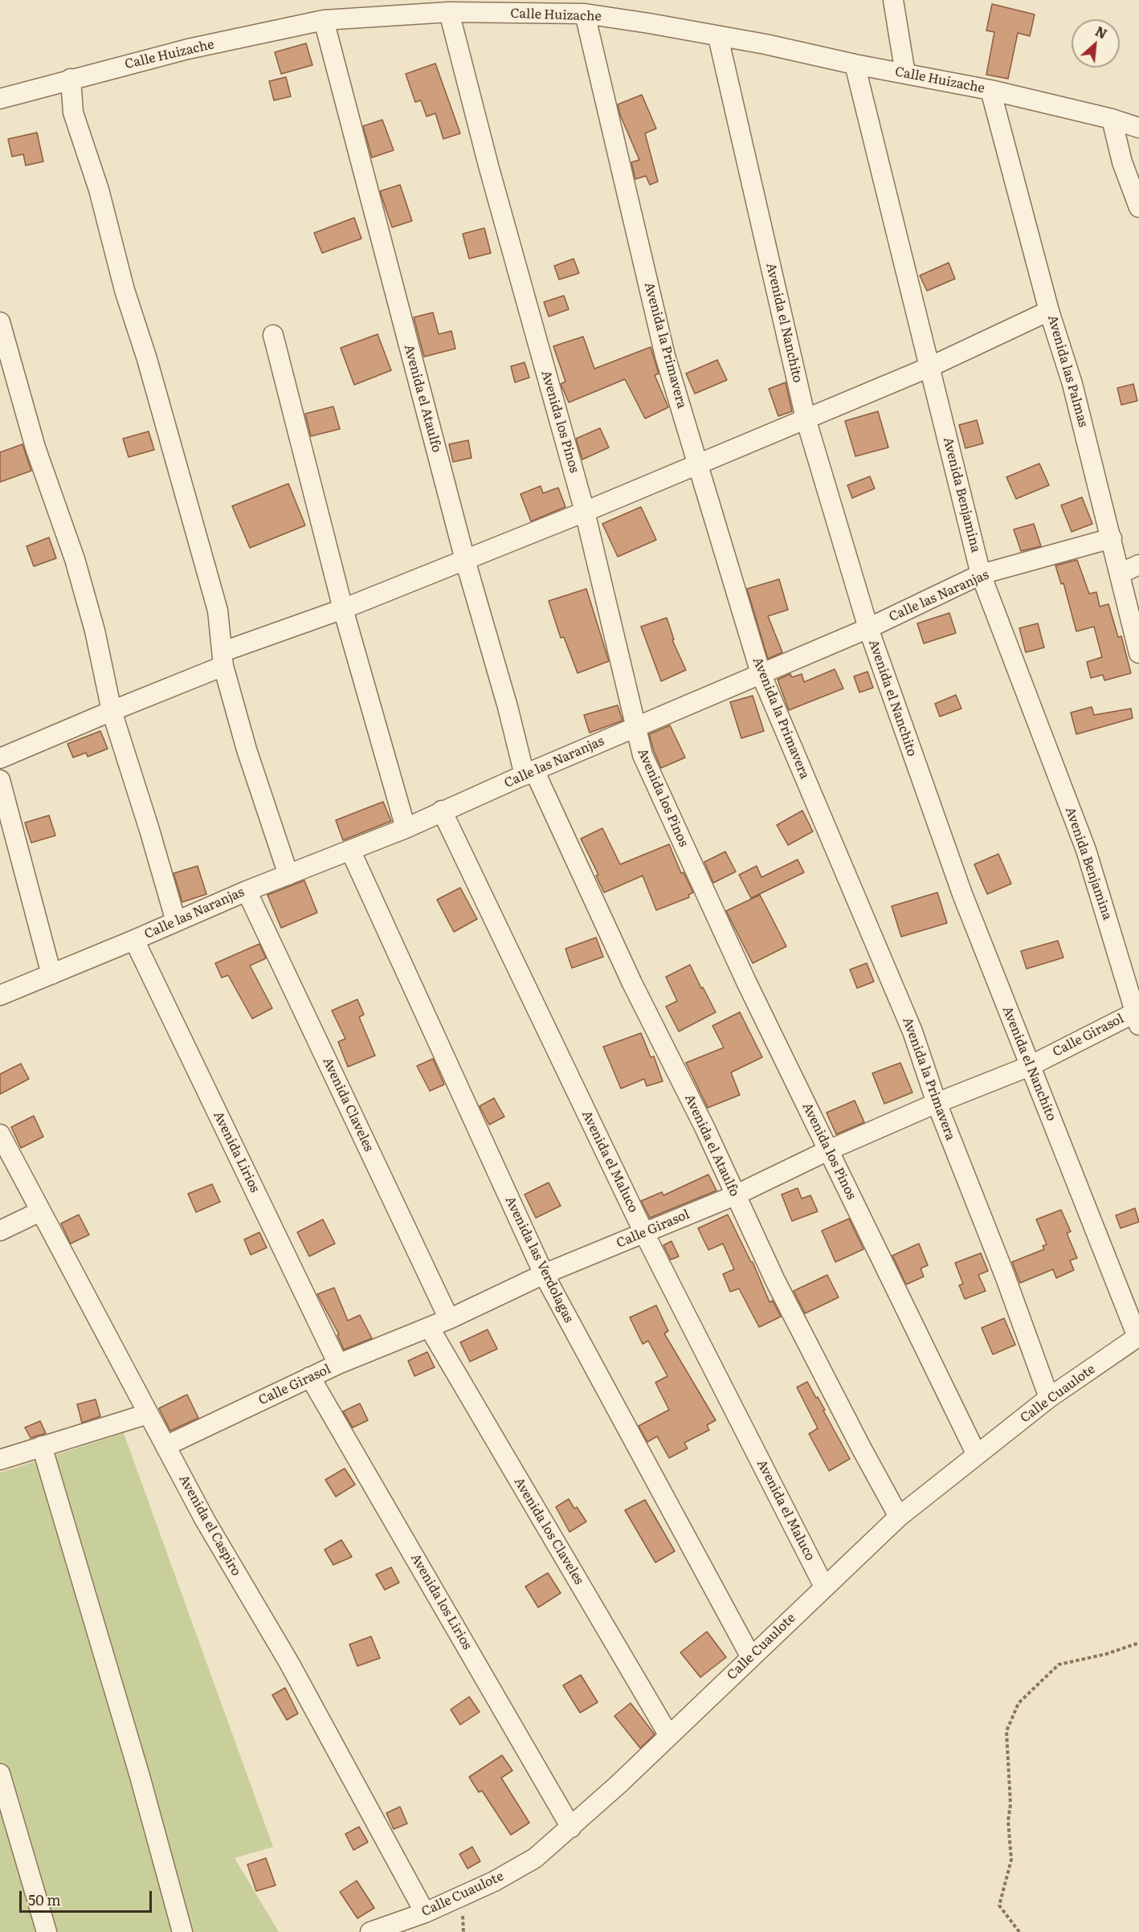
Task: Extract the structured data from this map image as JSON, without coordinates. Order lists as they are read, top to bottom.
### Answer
{
  "streets": {
    "street": [
      "Calle Huizache",
      "Avenida el Nanchito",
      "Avenida la Primavera",
      "Avenida las Palmas",
      "Avenida el Ataulfo",
      "Avenida los Pinos",
      "Avenida Benjamina",
      "Calle las Naranjas",
      "Calle Girasol",
      "Avenida Claveles",
      "Avenida Lirios",
      "Avenida el Maluco",
      "Avenida las Verdolagas",
      "Calle Cuaulote",
      "Avenida el Caspiro",
      "Avenida los Claveles",
      "Avenida los Lirios"
    ]
  },
  "crossings": [
    ["Calle Huizache", "Avenida el Nanchito"],
    ["Calle Huizache", "Avenida la Primavera"],
    ["Calle Huizache", "Avenida las Palmas"],
    ["Calle Huizache", "Avenida el Ataulfo"],
    ["Calle Huizache", "Avenida los Pinos"],
    ["Calle Huizache", "Avenida Benjamina"],
    ["Avenida el Nanchito", "Calle las Naranjas"],
    ["Avenida el Nanchito", "Calle Girasol"],
    ["Avenida el Nanchito", "Calle Cuaulote"],
    ["Avenida la Primavera", "Calle las Naranjas"],
    ["Avenida la Primavera", "Calle Girasol"],
    ["Avenida la Primavera", "Calle Cuaulote"],
    ["Avenida las Palmas", "Calle las Naranjas"],
    ["Avenida el Ataulfo", "Calle las Naranjas"],
    ["Avenida el Ataulfo", "Calle Girasol"],
    ["Avenida el Ataulfo", "Calle Cuaulote"],
    ["Avenida los Pinos", "Calle las Naranjas"],
    ["Avenida los Pinos", "Calle Girasol"],
    ["Avenida los Pinos", "Calle Cuaulote"],
    ["Avenida Benjamina", "Calle las Naranjas"],
    ["Avenida Benjamina", "Calle Girasol"],
    ["Calle las Naranjas", "Avenida Claveles"],
    ["Calle las Naranjas", "Avenida Lirios"],
    ["Calle las Naranjas", "Avenida el Maluco"],
    ["Calle las Naranjas", "Avenida las Verdolagas"],
    ["Calle Girasol", "Avenida Claveles"],
    ["Calle Girasol", "Avenida Lirios"],
    ["Calle Girasol", "Avenida el Maluco"],
    ["Calle Girasol", "Avenida las Verdolagas"],
    ["Calle Girasol", "Avenida el Caspiro"],
    ["Calle Girasol", "Avenida los Claveles"],
    ["Calle Girasol", "Avenida los Lirios"],
    ["Avenida el Maluco", "Calle Cuaulote"],
    ["Avenida las Verdolagas", "Calle Cuaulote"],
    ["Calle Cuaulote", "Avenida el Caspiro"],
    ["Calle Cuaulote", "Avenida los Claveles"],
    ["Calle Cuaulote", "Avenida los Lirios"]
  ],
  "scale_bar": "50 m",
  "north": "top right"
}
